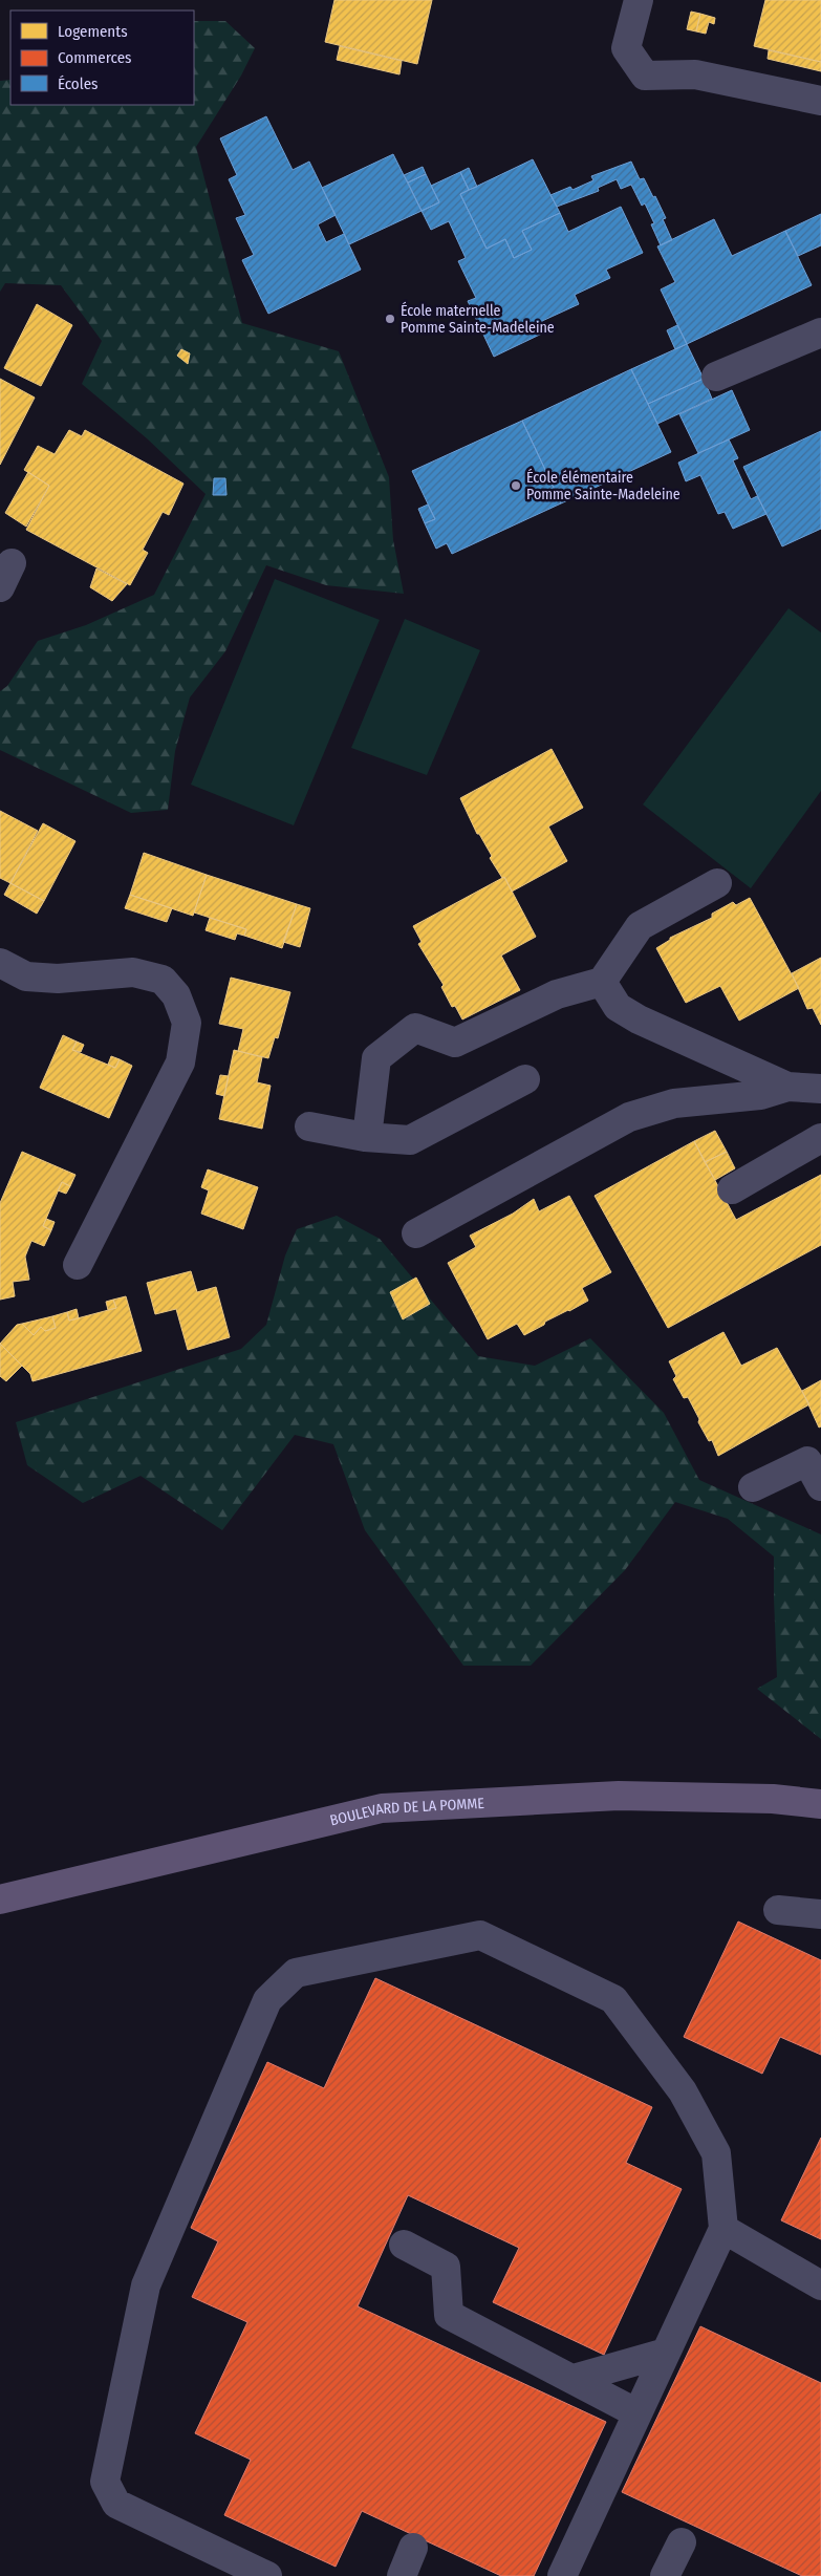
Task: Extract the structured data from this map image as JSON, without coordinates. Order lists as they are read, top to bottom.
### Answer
{
  "streets": {
    "main road": ["BOULEVARD DE LA POMME"]
  },
  "places": ["École maternelle Pomme Sainte-Madeleine", "École élémentaire Pomme Sainte-Madeleine"],
  "legend": ["Logements", "Commerces", "Écoles"]
}
